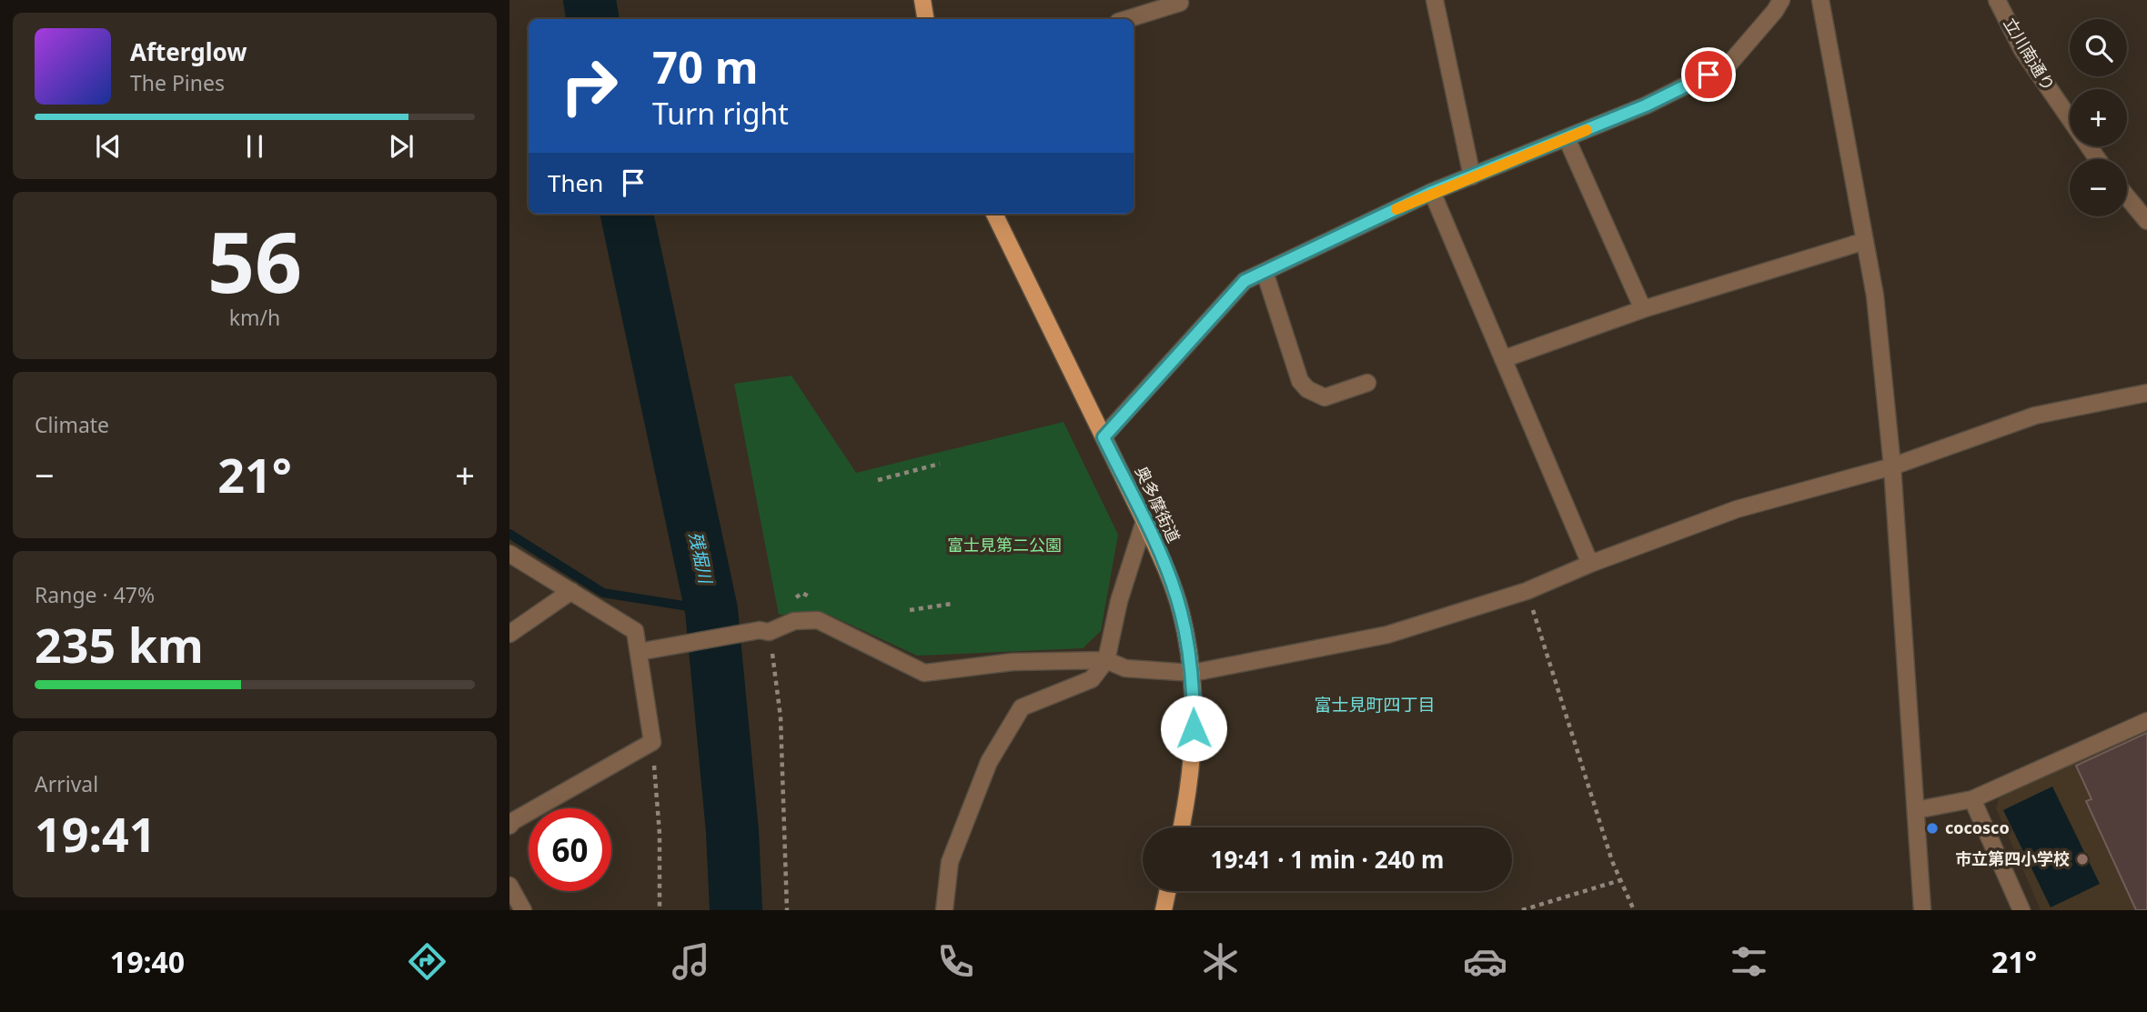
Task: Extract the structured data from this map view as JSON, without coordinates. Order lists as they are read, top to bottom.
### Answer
{
  "streets": {
    "main road": ["奥多摩街道"],
    "street": ["立川南通り"]
  },
  "districts": ["富士見町四丁目"],
  "water": ["残堀川"],
  "parks": ["富士見第二公園"],
  "places": ["cocosco", "市立第四小学校"],
  "page": {
    "map_buttons": ["+", "−"],
    "turn": ["70 m", "Turn right"],
    "song": ["Afterglow", "The Pines"],
    "then": "Then",
    "tile": [
      ["56", "km/h"],
      "Climate",
      ["Range · 47%", "235 km"],
      ["Arrival", "19:41"]
    ],
    "heat": ["−", "21°", "+"],
    "limit": "60",
    "trip": "19:41 · 1 min · 240 m",
    "tabs": ["19:40", "21°"]
  }
}
